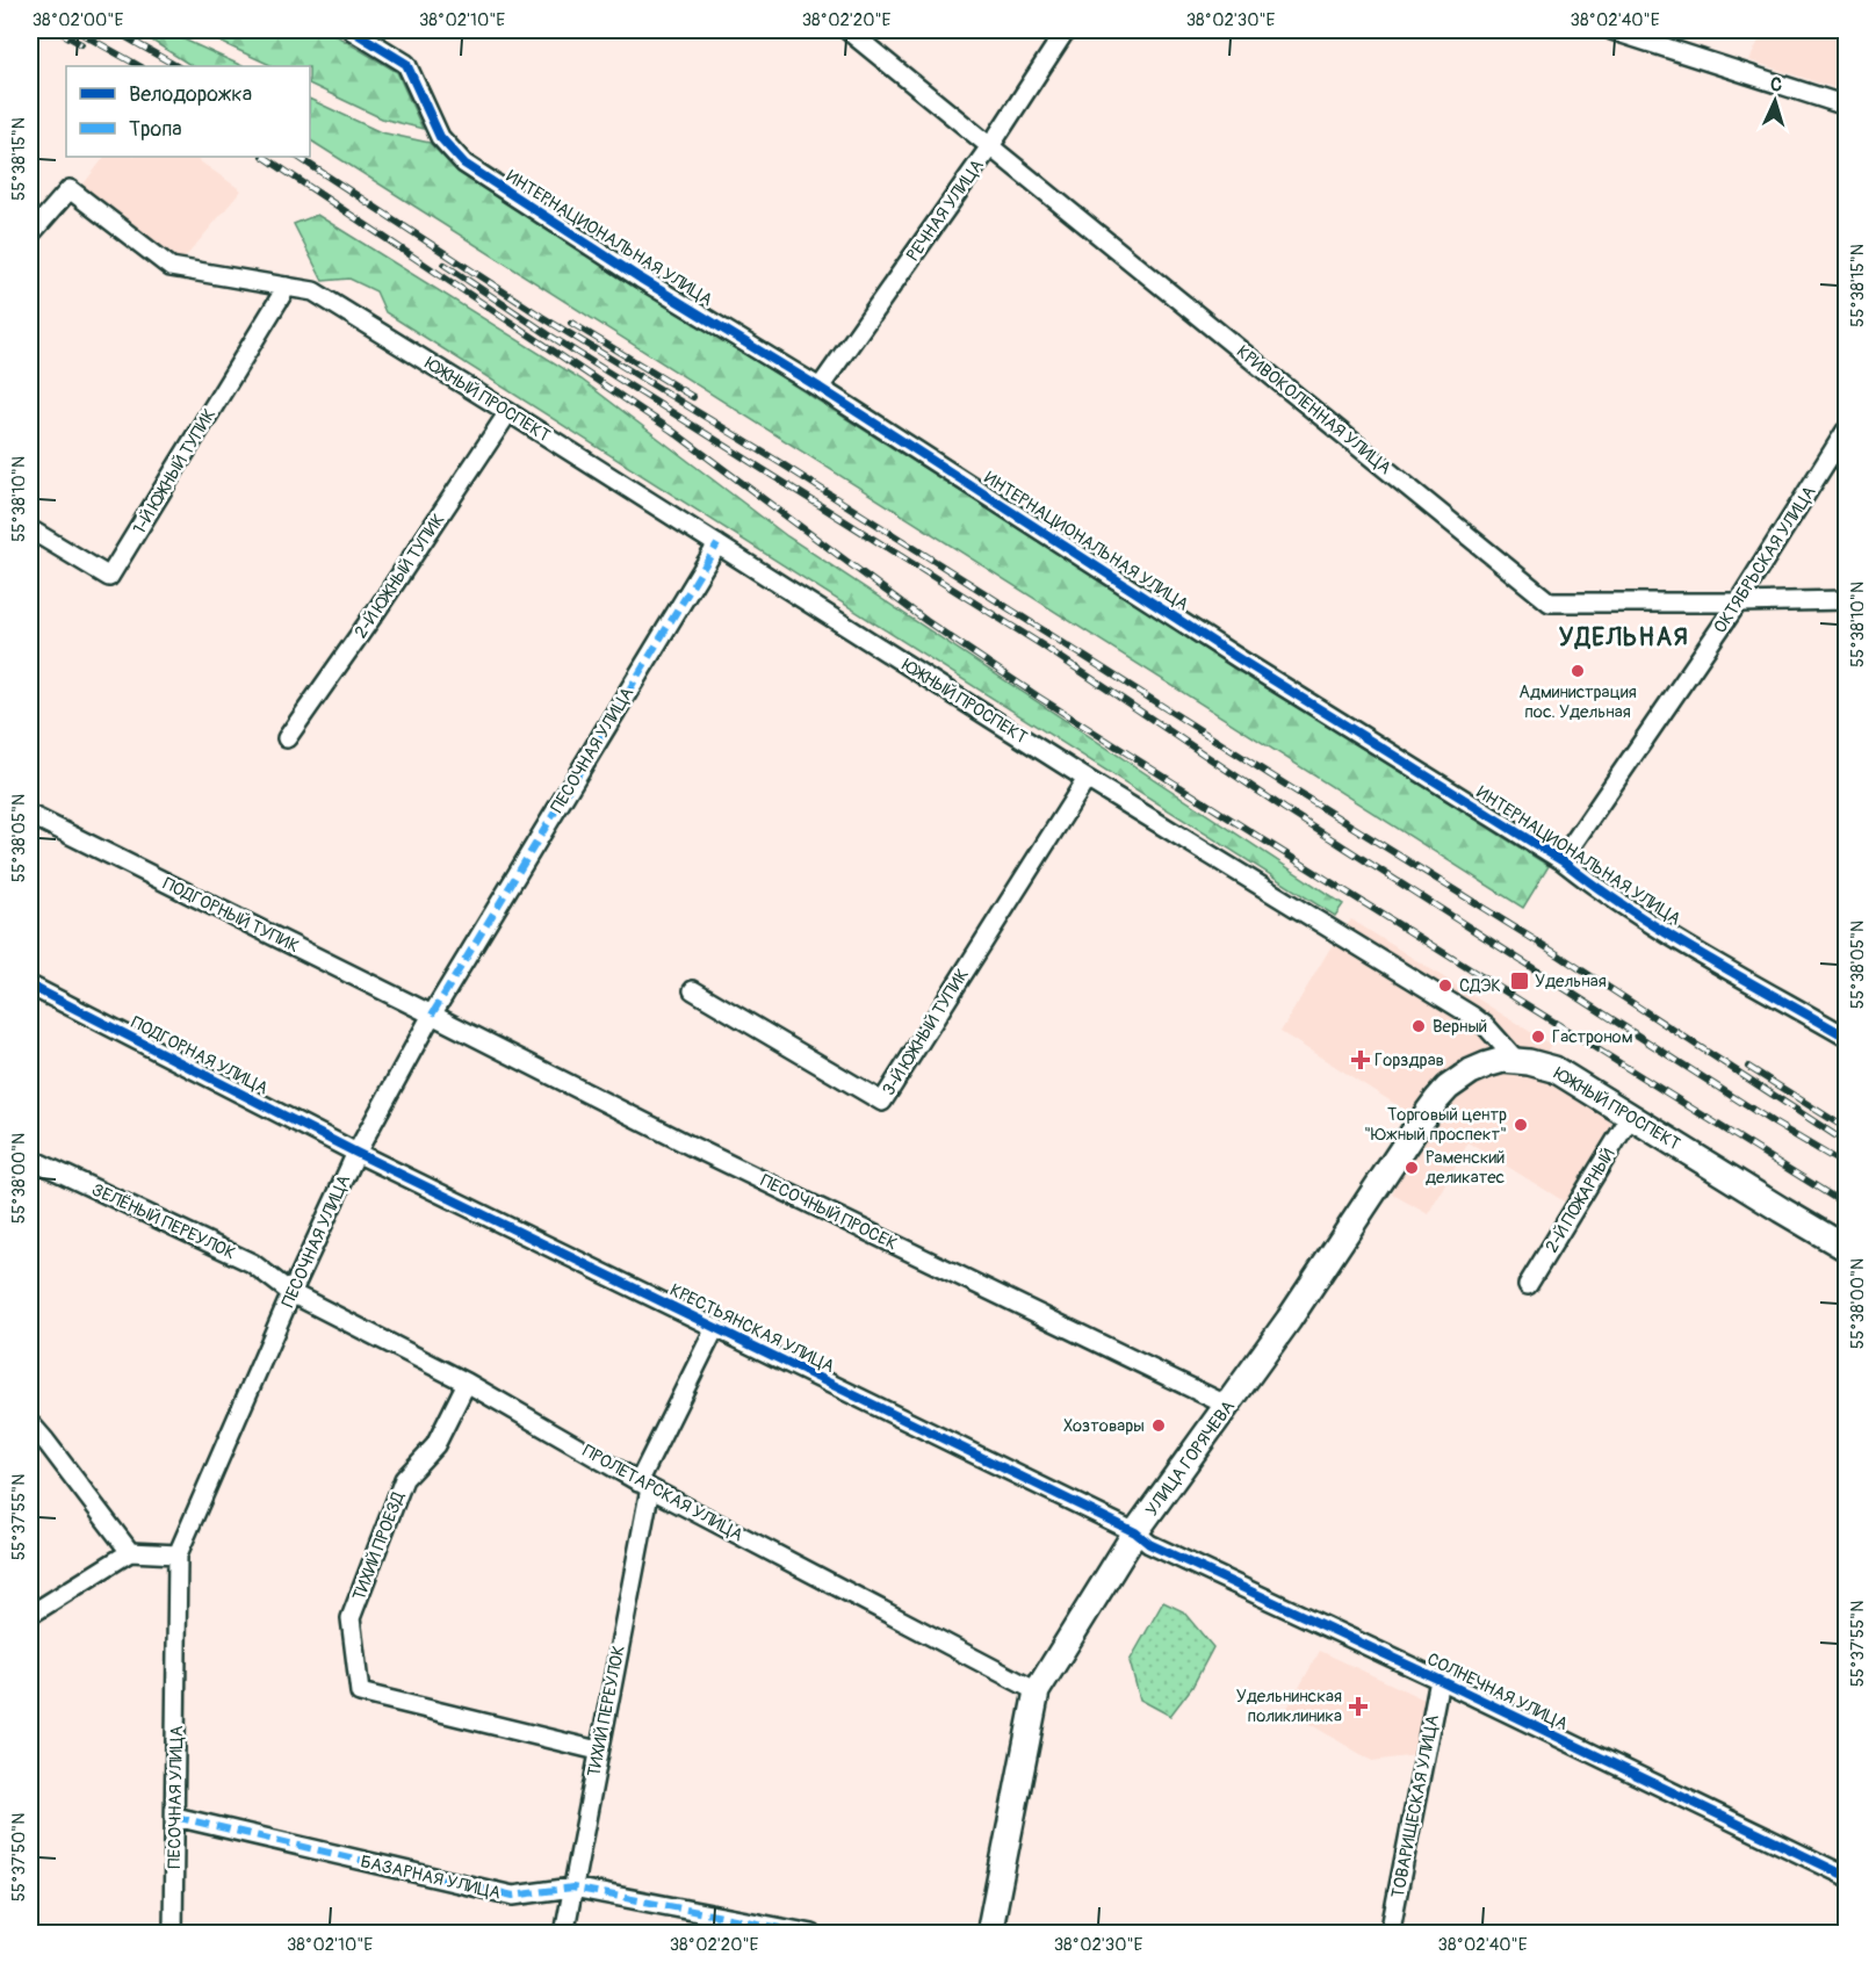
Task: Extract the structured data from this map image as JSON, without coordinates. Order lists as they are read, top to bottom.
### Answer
{
  "streets": {
    "main road": ["ЮЖНЫЙ ПРОСПЕКТ", "УЛИЦА ГОРЯЧЕВА"],
    "street": [
      "РЕЧНАЯ УЛИЦА",
      "ИНТЕРНАЦИОНАЛЬНАЯ УЛИЦА",
      "КРИВОКОЛЕННАЯ УЛИЦА",
      "1-Й ЮЖНЫЙ ТУПИК",
      "ОКТЯБРЬСКАЯ УЛИЦА",
      "2-Й ЮЖНЫЙ ТУПИК",
      "ПЕСОЧНАЯ УЛИЦА",
      "ПОДГОРНЫЙ ТУПИК",
      "3-Й ЮЖНЫЙ ТУПИК",
      "ПОДГОРНАЯ УЛИЦА",
      "2-Й ПОЖАРНЫЙ",
      "ПЕСОЧНЫЙ ПРОСЕК",
      "ЗЕЛЁНЫЙ ПЕРЕУЛОК",
      "КРЕСТЬЯНСКАЯ УЛИЦА",
      "ПРОЛЕТАРСКАЯ УЛИЦА",
      "ТИХИЙ ПРОЕЗД",
      "СОЛНЕЧНАЯ УЛИЦА",
      "ТИХИЙ ПЕРЕУЛОК",
      "ТОВАРИЩЕСКАЯ УЛИЦА",
      "БАЗАРНАЯ УЛИЦА"
    ]
  },
  "crossings": [
    ["РЕЧНАЯ УЛИЦА", "ИНТЕРНАЦИОНАЛЬНАЯ УЛИЦА"],
    ["РЕЧНАЯ УЛИЦА", "КРИВОКОЛЕННАЯ УЛИЦА"],
    ["ИНТЕРНАЦИОНАЛЬНАЯ УЛИЦА", "ОКТЯБРЬСКАЯ УЛИЦА"],
    ["ЮЖНЫЙ ПРОСПЕКТ", "1-Й ЮЖНЫЙ ТУПИК"],
    ["ЮЖНЫЙ ПРОСПЕКТ", "2-Й ЮЖНЫЙ ТУПИК"],
    ["ЮЖНЫЙ ПРОСПЕКТ", "ПЕСОЧНАЯ УЛИЦА"],
    ["ЮЖНЫЙ ПРОСПЕКТ", "3-Й ЮЖНЫЙ ТУПИК"],
    ["ЮЖНЫЙ ПРОСПЕКТ", "2-Й ПОЖАРНЫЙ"],
    ["ЮЖНЫЙ ПРОСПЕКТ", "УЛИЦА ГОРЯЧЕВА"],
    ["КРИВОКОЛЕННАЯ УЛИЦА", "ОКТЯБРЬСКАЯ УЛИЦА"],
    ["ПЕСОЧНАЯ УЛИЦА", "ПОДГОРНЫЙ ТУПИК"],
    ["ПЕСОЧНАЯ УЛИЦА", "ПОДГОРНАЯ УЛИЦА"],
    ["ПЕСОЧНАЯ УЛИЦА", "ПЕСОЧНЫЙ ПРОСЕК"],
    ["ПЕСОЧНАЯ УЛИЦА", "ЗЕЛЁНЫЙ ПЕРЕУЛОК"],
    ["ПЕСОЧНАЯ УЛИЦА", "КРЕСТЬЯНСКАЯ УЛИЦА"],
    ["ПЕСОЧНАЯ УЛИЦА", "ПРОЛЕТАРСКАЯ УЛИЦА"],
    ["ПЕСОЧНАЯ УЛИЦА", "БАЗАРНАЯ УЛИЦА"],
    ["ПОДГОРНЫЙ ТУПИК", "ПЕСОЧНЫЙ ПРОСЕК"],
    ["ПОДГОРНАЯ УЛИЦА", "КРЕСТЬЯНСКАЯ УЛИЦА"],
    ["ПЕСОЧНЫЙ ПРОСЕК", "УЛИЦА ГОРЯЧЕВА"],
    ["ЗЕЛЁНЫЙ ПЕРЕУЛОК", "ПРОЛЕТАРСКАЯ УЛИЦА"],
    ["КРЕСТЬЯНСКАЯ УЛИЦА", "УЛИЦА ГОРЯЧЕВА"],
    ["КРЕСТЬЯНСКАЯ УЛИЦА", "СОЛНЕЧНАЯ УЛИЦА"],
    ["КРЕСТЬЯНСКАЯ УЛИЦА", "ТИХИЙ ПЕРЕУЛОК"],
    ["УЛИЦА ГОРЯЧЕВА", "ПРОЛЕТАРСКАЯ УЛИЦА"],
    ["УЛИЦА ГОРЯЧЕВА", "СОЛНЕЧНАЯ УЛИЦА"],
    ["ПРОЛЕТАРСКАЯ УЛИЦА", "ТИХИЙ ПРОЕЗД"],
    ["ПРОЛЕТАРСКАЯ УЛИЦА", "ТИХИЙ ПЕРЕУЛОК"],
    ["ТИХИЙ ПРОЕЗД", "ТИХИЙ ПЕРЕУЛОК"],
    ["СОЛНЕЧНАЯ УЛИЦА", "ТОВАРИЩЕСКАЯ УЛИЦА"],
    ["ТИХИЙ ПЕРЕУЛОК", "БАЗАРНАЯ УЛИЦА"]
  ],
  "districts": ["УДЕЛЬНАЯ"],
  "places": {
    "other": [
      "Администрация пос. Удельная",
      "СДЭК",
      "Верный",
      "Гастроном",
      "Торговый центр \"Южный проспект\"",
      "Раменский деликатес",
      "Хозтовары"
    ],
    "transit": ["Удельная"],
    "health": ["Горздрав", "Удельнинская поликлиника"]
  },
  "legend": ["Велодорожка", "Тропа"],
  "north": "top",
  "coordinates": [
    "38°02'00\"E",
    "38°02'10\"E",
    "38°02'20\"E",
    "38°02'30\"E",
    "38°02'40\"E",
    "55°38'15\"N",
    "55°38'10\"N",
    "55°38'05\"N",
    "55°38'00\"N",
    "55°37'55\"N",
    "55°37'50\"N"
  ]
}
